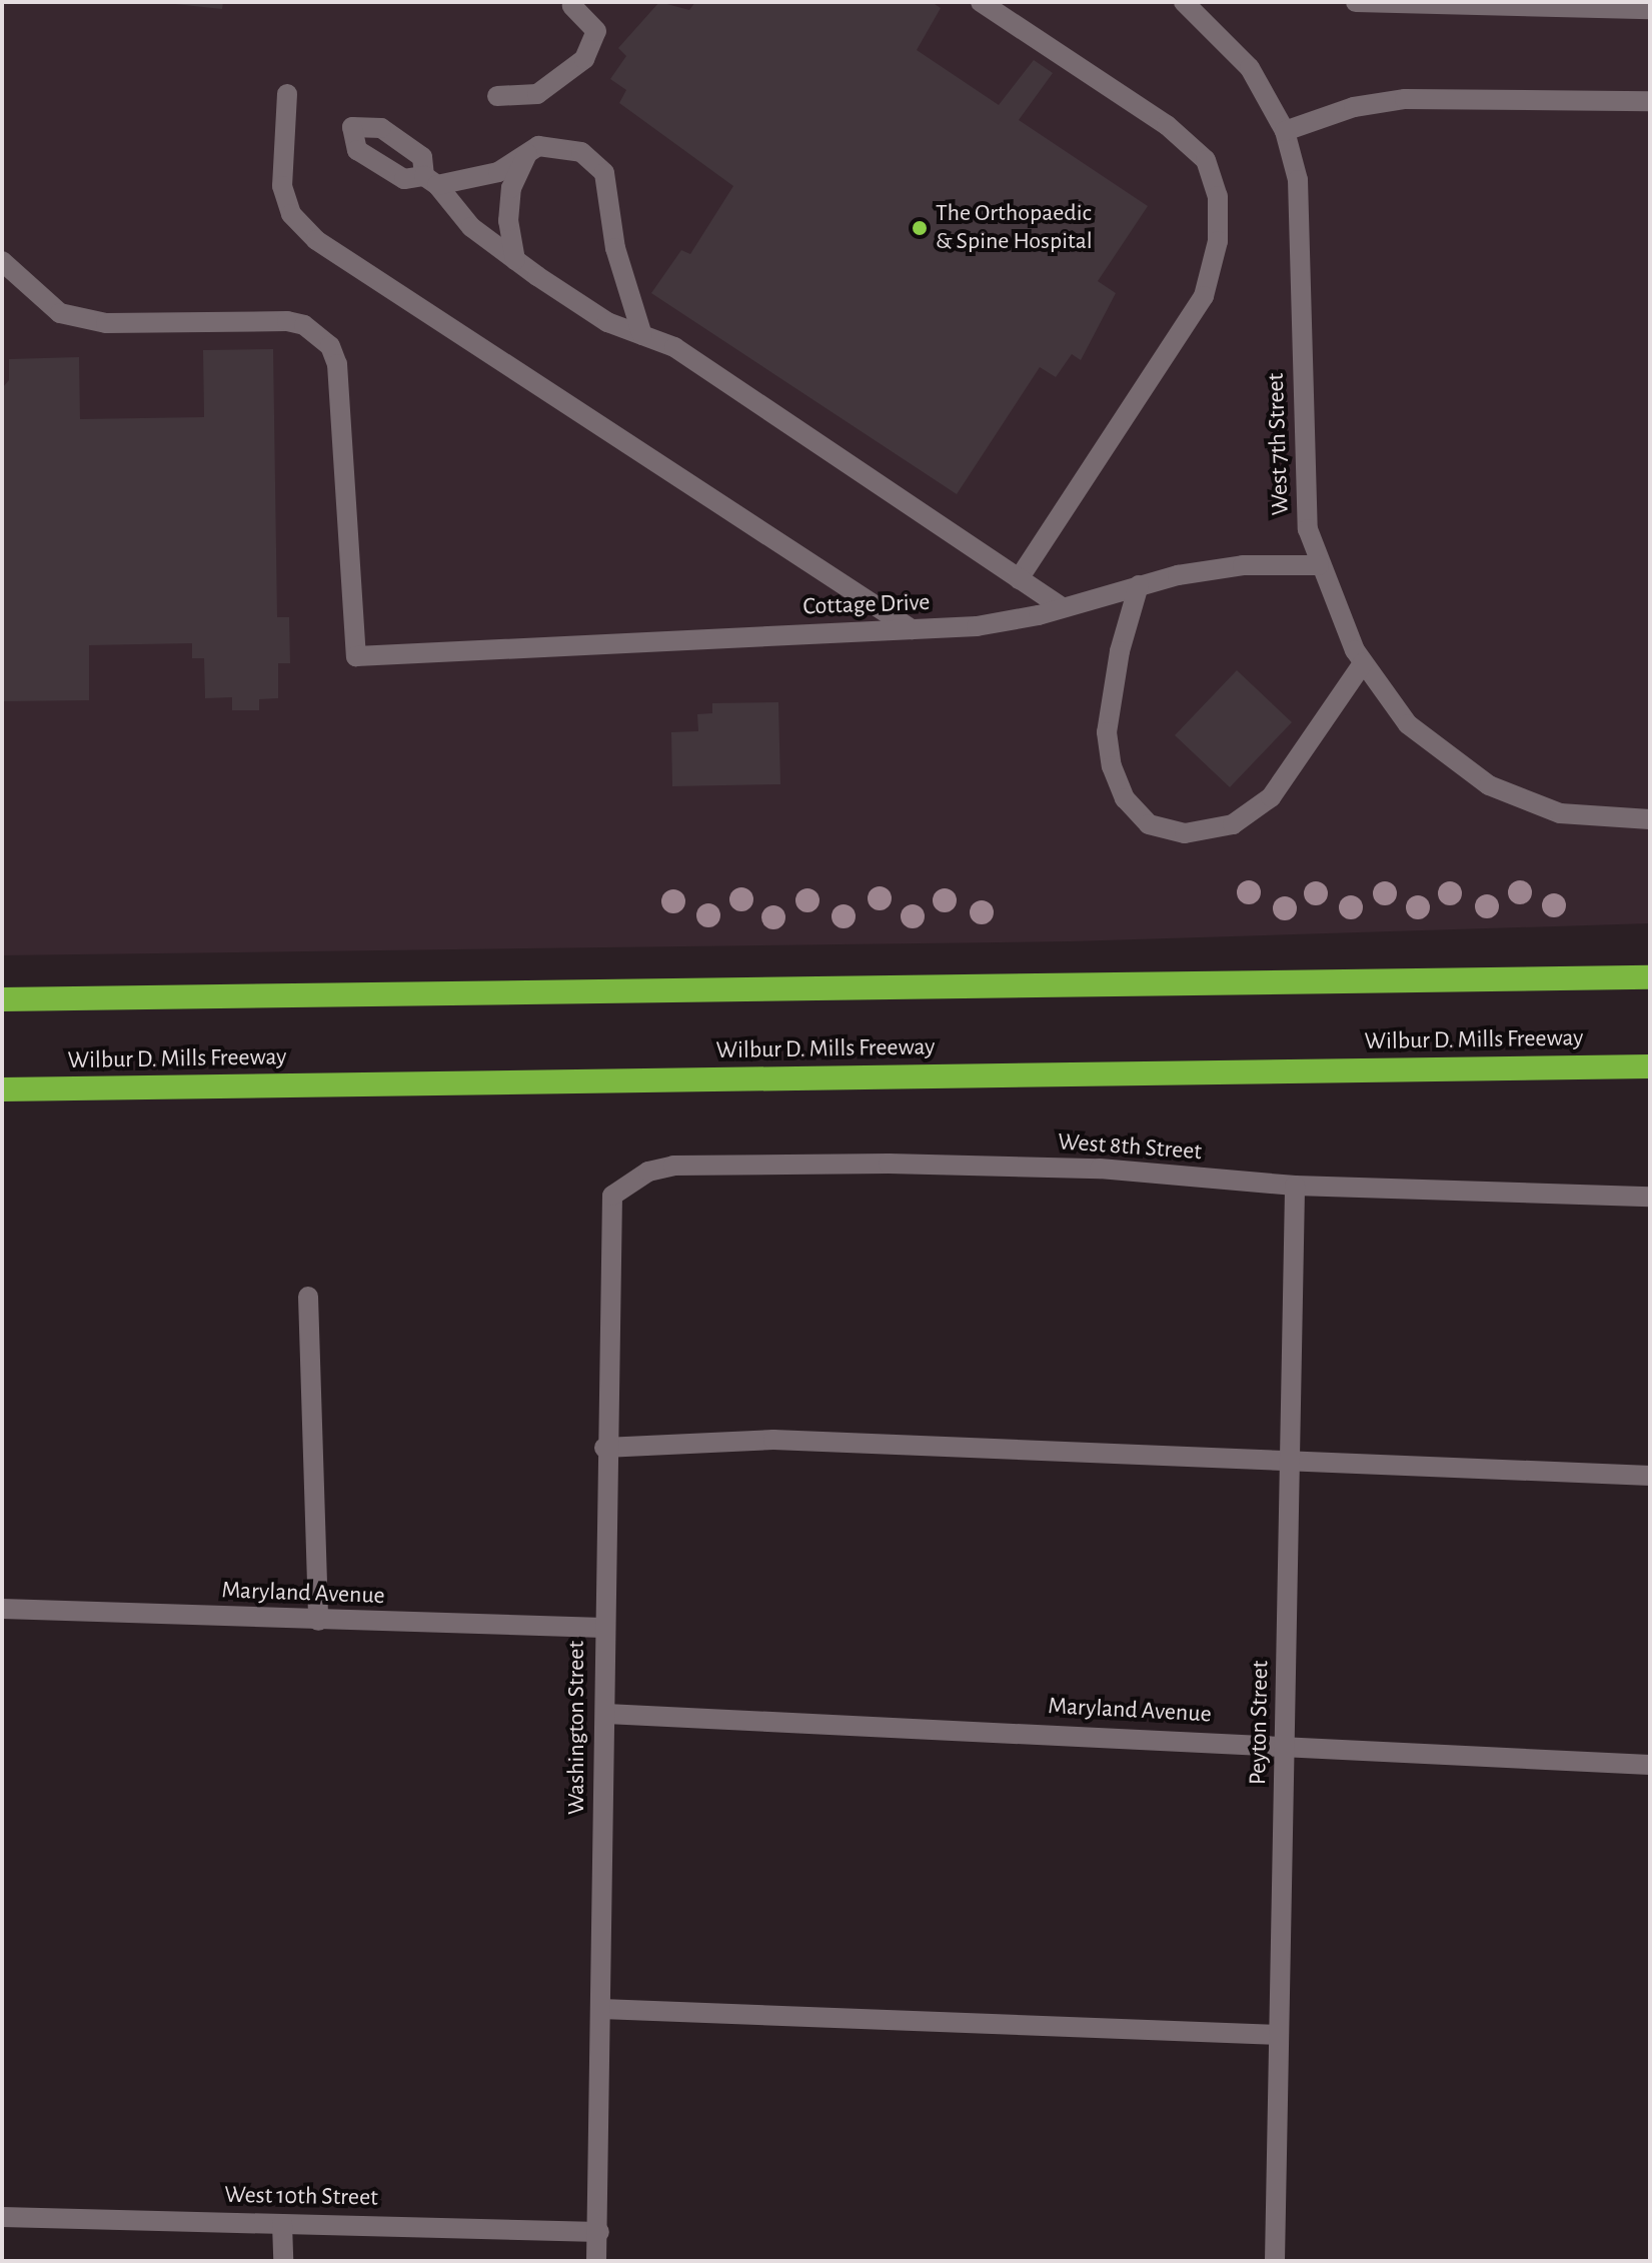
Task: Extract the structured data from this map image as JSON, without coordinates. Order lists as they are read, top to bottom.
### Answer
{
  "streets": {
    "highway": ["Wilbur D. Mills Freeway"],
    "street": [
      "West 7th Street",
      "Cottage Drive",
      "West 8th Street",
      "Maryland Avenue",
      "Peyton Street",
      "Washington Street",
      "West 10th Street"
    ]
  },
  "crossings": [
    ["West 7th Street", "Cottage Drive"],
    ["West 8th Street", "Peyton Street"],
    ["West 8th Street", "Washington Street"],
    ["Maryland Avenue", "Peyton Street"],
    ["Maryland Avenue", "Washington Street"],
    ["Washington Street", "West 10th Street"]
  ],
  "places": ["The Orthopaedic & Spine Hospital"]
}
